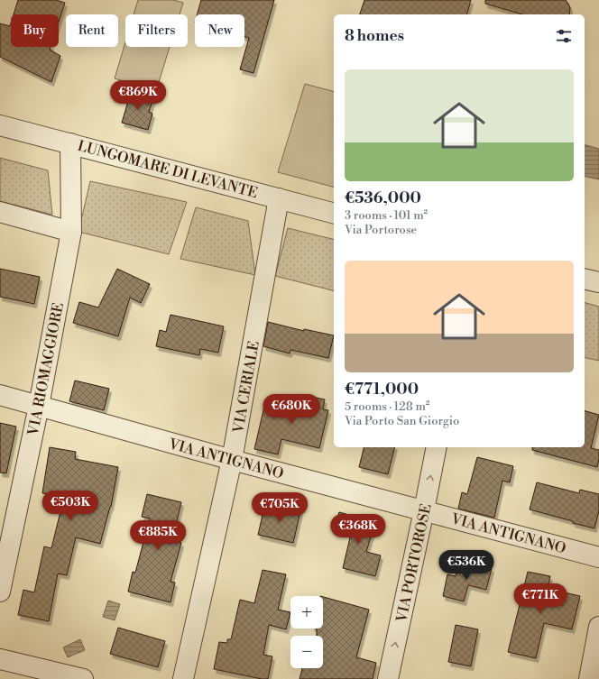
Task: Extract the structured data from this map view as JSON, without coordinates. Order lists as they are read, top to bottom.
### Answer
{
  "streets": {
    "street": [
      "LUNGOMARE DI LEVANTE",
      "VIA RIOMAGGIORE",
      "VIA CERIALE",
      "VIA ANTIGNANO",
      "VIA PORTOROSE"
    ]
  },
  "crossings": [
    ["LUNGOMARE DI LEVANTE", "VIA RIOMAGGIORE"],
    ["LUNGOMARE DI LEVANTE", "VIA CERIALE"],
    ["VIA RIOMAGGIORE", "VIA ANTIGNANO"],
    ["VIA CERIALE", "VIA ANTIGNANO"],
    ["VIA ANTIGNANO", "VIA PORTOROSE"]
  ],
  "one_way": ["VIA PORTOROSE"],
  "page": {
    "chip": [
      "Buy",
      "Rent",
      "Filters",
      "New"
    ],
    "heading": "8 homes",
    "list": [
      {
        "name": "€536,000",
        "note": "3 rooms · 101 m² · Via Portorose"
      },
      {
        "name": "€771,000",
        "note": "5 rooms · 128 m² · Via Porto San Giorgio"
      }
    ],
    "price": [
      "€869K",
      "€680K",
      "€503K",
      "€705K",
      "€368K",
      "€885K",
      "€536K",
      "€771K"
    ],
    "map_buttons": ["+", "−"]
  }
}
